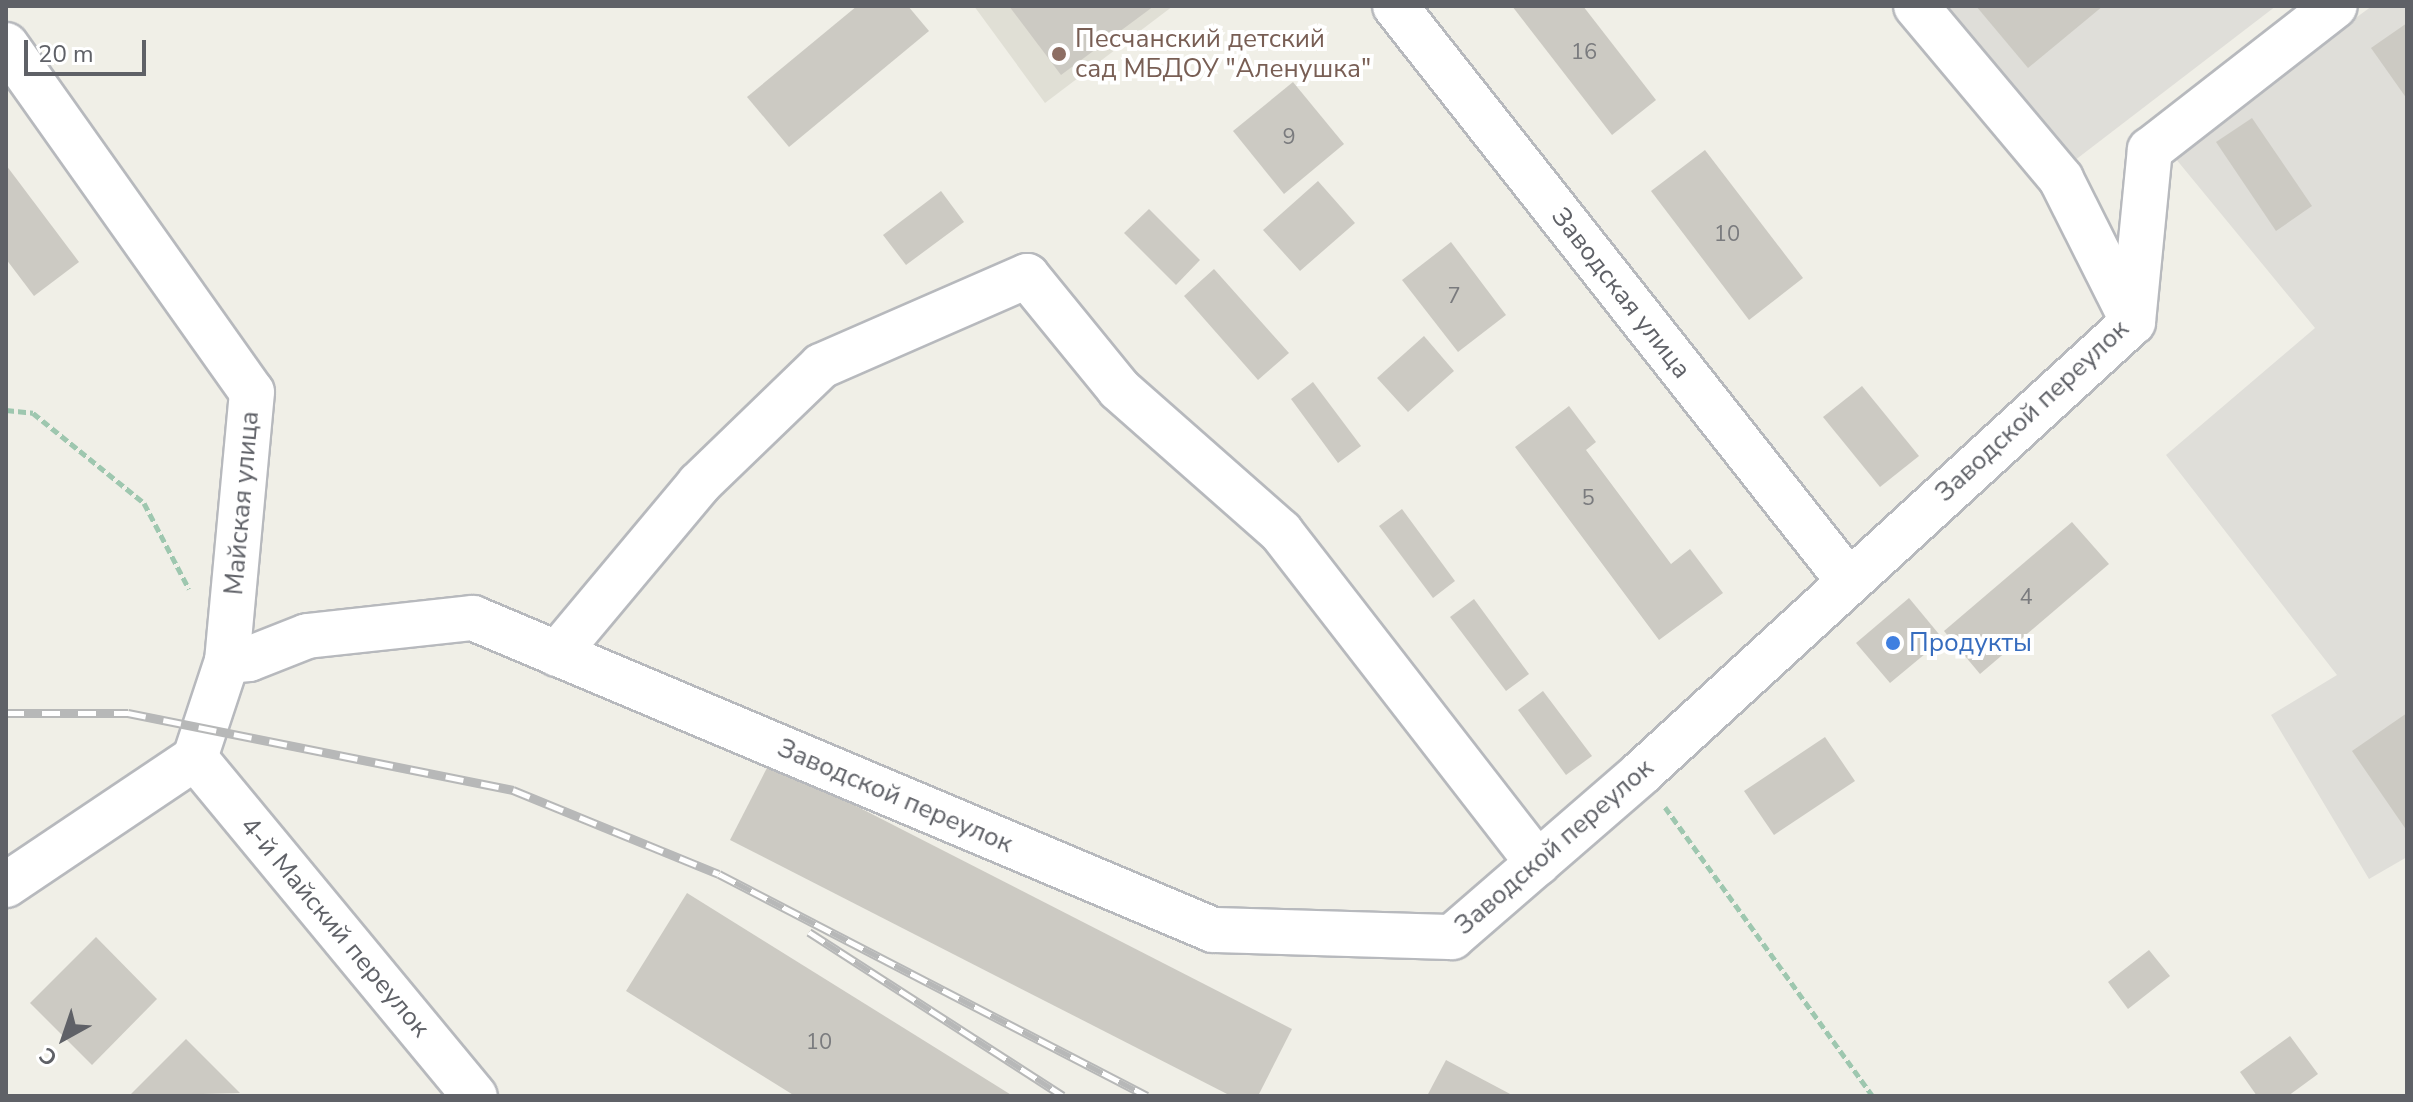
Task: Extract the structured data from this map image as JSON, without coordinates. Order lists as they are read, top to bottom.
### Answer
{
  "streets": {
    "street": [
      "Заводская улица",
      "Заводской переулок",
      "Майская улица",
      "4-й Майский переулок"
    ]
  },
  "crossings": [
    ["Заводская улица", "Заводской переулок"],
    ["Заводской переулок", "Майская улица"],
    ["Майская улица", "4-й Майский переулок"]
  ],
  "places": ["Песчанский детский сад МБДОУ \"Аленушка\"", "Продукты"],
  "house_numbers": [
    "16",
    "9",
    "10",
    "7",
    "5",
    "4",
    "10"
  ],
  "scale_bar": "20 m",
  "north": "bottom left"
}
